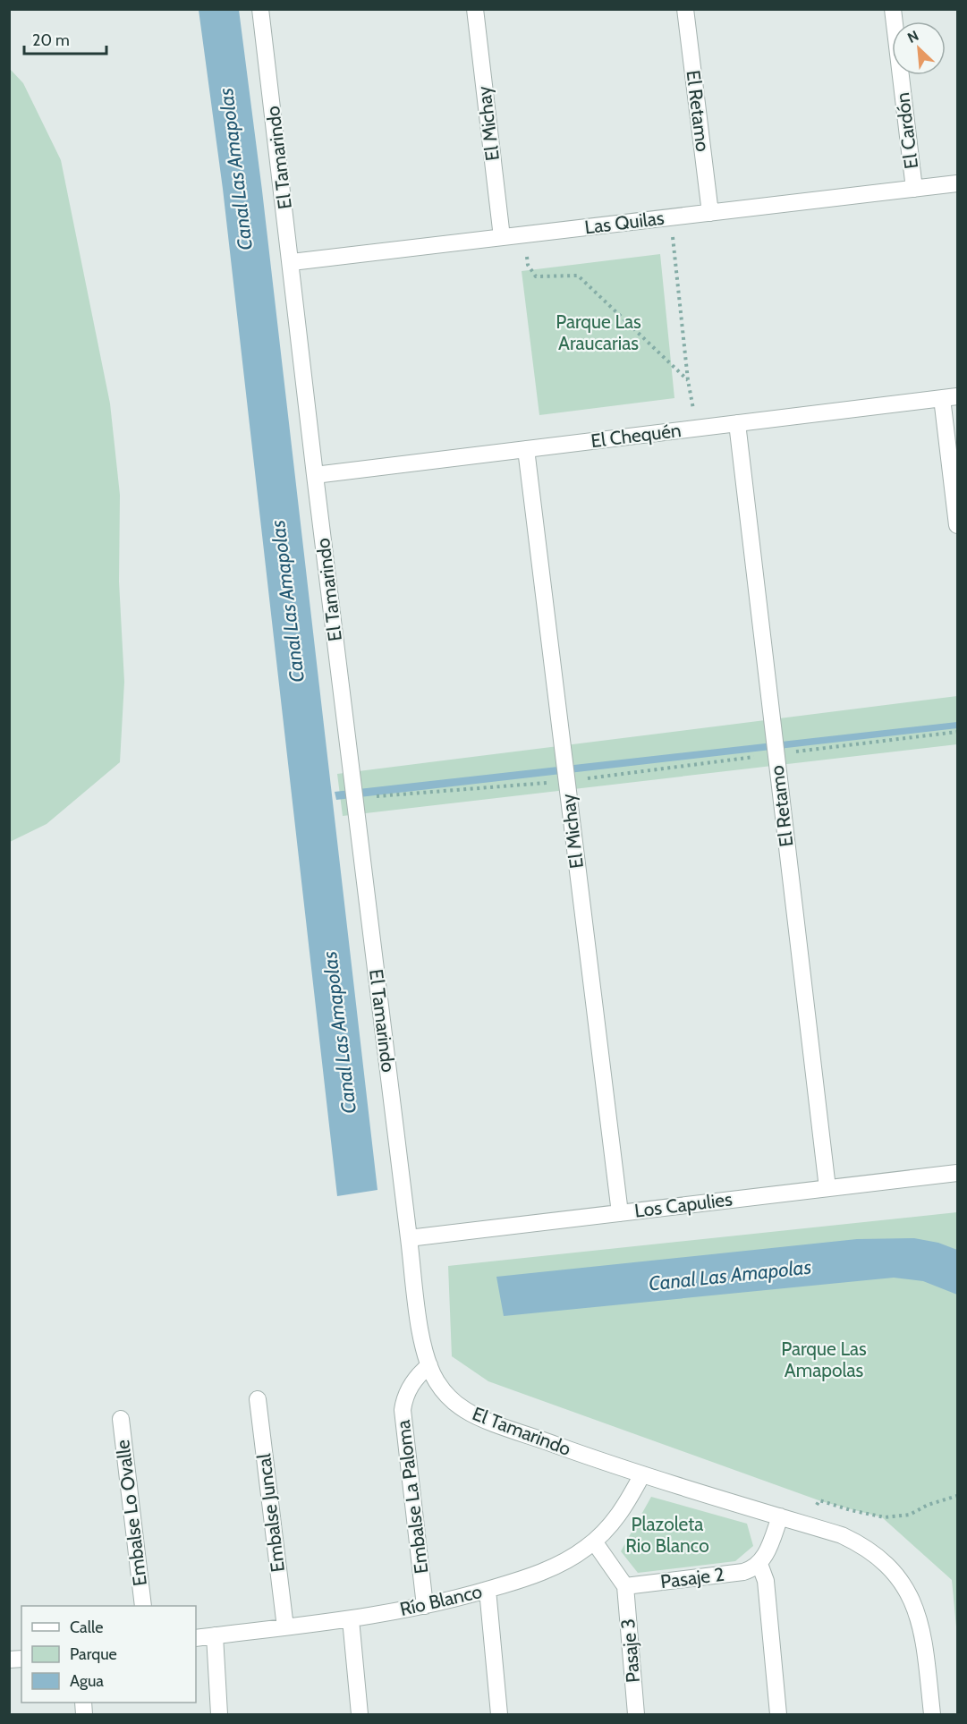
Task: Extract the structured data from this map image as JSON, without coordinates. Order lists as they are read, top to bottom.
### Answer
{
  "streets": {
    "street": [
      "El Retamo",
      "El Michay",
      "El Cardón",
      "El Tamarindo",
      "Las Quilas",
      "El Chequén",
      "Los Capulies",
      "Embalse La Paloma",
      "Embalse Lo Ovalle",
      "Embalse Juncal",
      "Pasaje 2",
      "Río Blanco",
      "Pasaje 3"
    ]
  },
  "crossings": [
    ["El Retamo", "Las Quilas"],
    ["El Retamo", "El Chequén"],
    ["El Retamo", "Los Capulies"],
    ["El Michay", "Las Quilas"],
    ["El Michay", "El Chequén"],
    ["El Michay", "Los Capulies"],
    ["El Cardón", "Las Quilas"],
    ["El Tamarindo", "Las Quilas"],
    ["El Tamarindo", "El Chequén"],
    ["El Tamarindo", "Los Capulies"],
    ["El Tamarindo", "Embalse La Paloma"],
    ["El Tamarindo", "Río Blanco"],
    ["Embalse La Paloma", "Río Blanco"],
    ["Embalse Juncal", "Río Blanco"],
    ["Pasaje 2", "Pasaje 3"]
  ],
  "water": ["Canal Las Amapolas"],
  "parks": ["Parque Las Araucarias", "Parque Las Amapolas", "Plazoleta Rio Blanco"],
  "legend": ["Calle", "Parque", "Agua"],
  "scale_bar": "20 m",
  "north": "top left"
}
